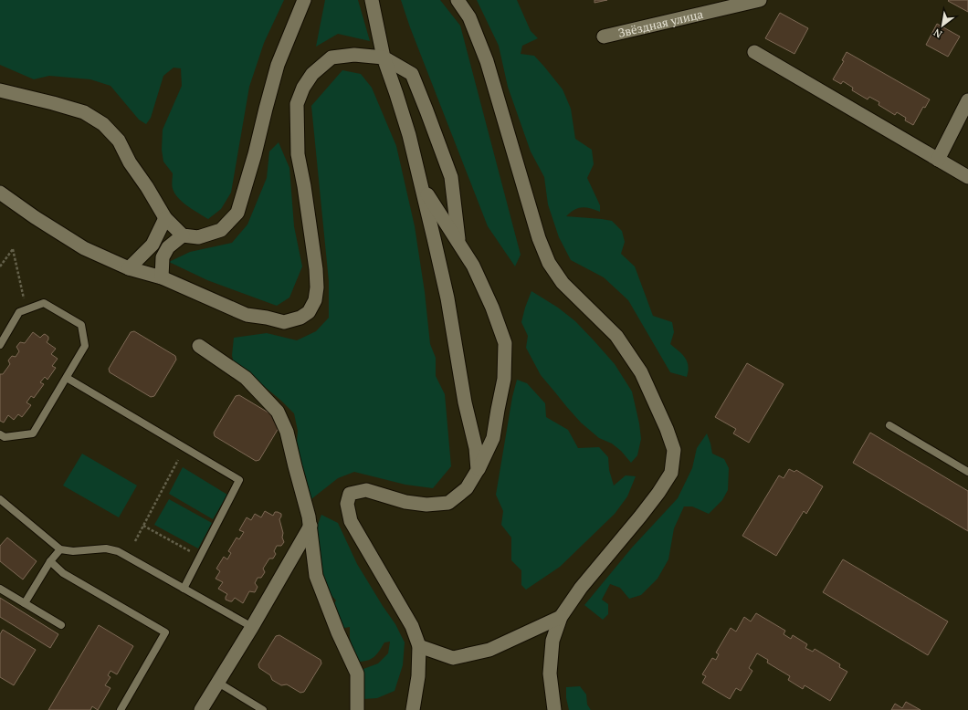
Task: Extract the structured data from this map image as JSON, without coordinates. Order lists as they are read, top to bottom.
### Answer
{
  "streets": {
    "street": ["Звёздная улица"]
  },
  "north": "bottom left"
}
